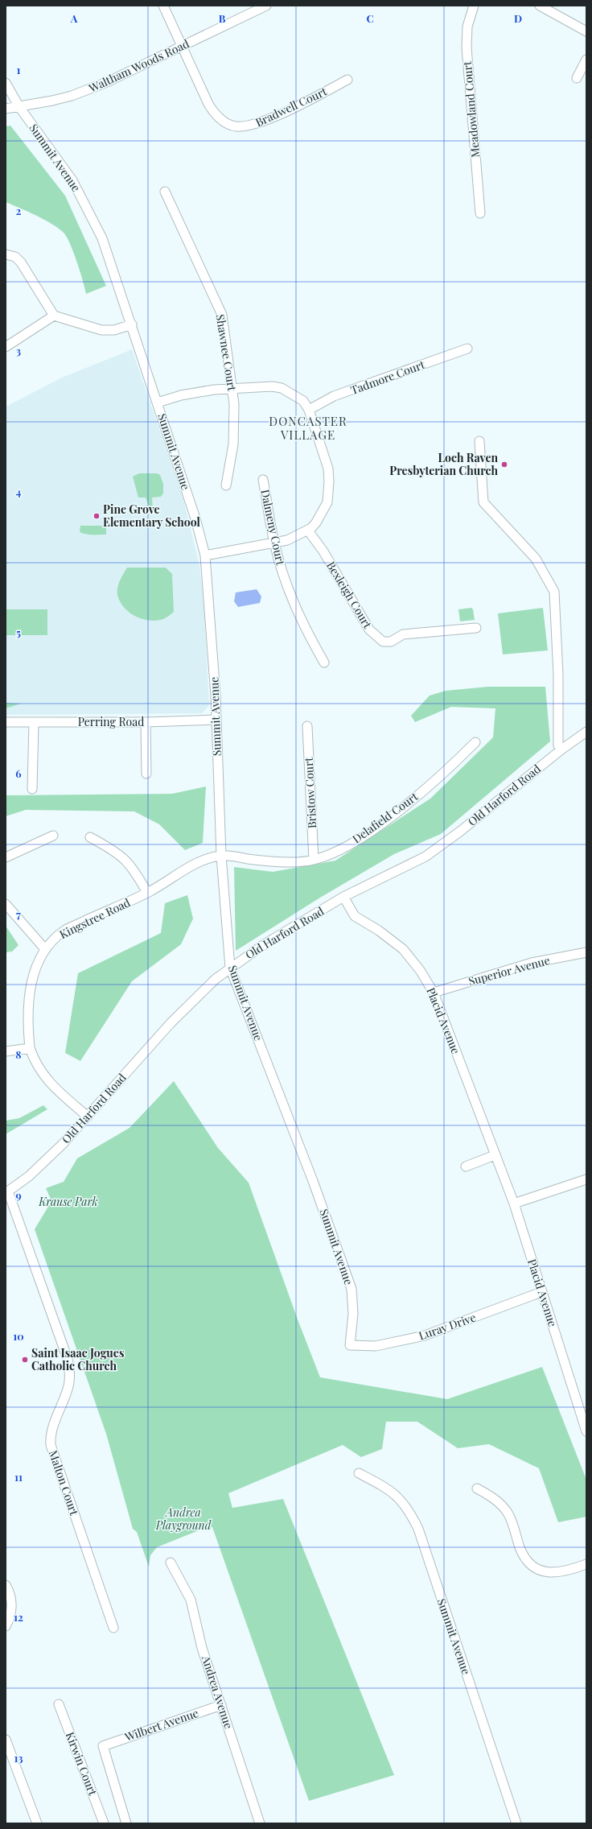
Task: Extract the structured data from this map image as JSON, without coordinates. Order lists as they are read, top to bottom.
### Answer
{
  "streets": {
    "street": [
      "Waltham Woods Road",
      "Bradwell Court",
      "Meadowland Court",
      "Summit Avenue",
      "Shawnee Court",
      "Tadmore Court",
      "Dalmeny Court",
      "Bexleigh Court",
      "Perring Road",
      "Bristow Court",
      "Old Harford Road",
      "Delafield Court",
      "Kingstree Road",
      "Superior Avenue",
      "Placid Avenue",
      "Luray Drive",
      "Malton Court",
      "Andrea Avenue",
      "Wilbert Avenue",
      "Kirwin Court"
    ]
  },
  "crossings": [
    ["Waltham Woods Road", "Bradwell Court"],
    ["Waltham Woods Road", "Summit Avenue"],
    ["Summit Avenue", "Perring Road"],
    ["Summit Avenue", "Old Harford Road"],
    ["Summit Avenue", "Delafield Court"],
    ["Summit Avenue", "Kingstree Road"],
    ["Summit Avenue", "Luray Drive"],
    ["Bristow Court", "Delafield Court"],
    ["Old Harford Road", "Kingstree Road"],
    ["Old Harford Road", "Placid Avenue"],
    ["Old Harford Road", "Malton Court"],
    ["Delafield Court", "Kingstree Road"],
    ["Superior Avenue", "Placid Avenue"],
    ["Placid Avenue", "Luray Drive"],
    ["Andrea Avenue", "Wilbert Avenue"]
  ],
  "districts": ["DONCASTER VILLAGE"],
  "parks": ["Krause Park", "Andrea Playground"],
  "places": ["Loch Raven Presbyterian Church", "Pine Grove Elementary School", "Saint Isaac Jogues Catholic Church"],
  "grid": {
    "columns": [
      "A",
      "B",
      "C",
      "D"
    ],
    "rows": [
      "1",
      "2",
      "3",
      "4",
      "5",
      "6",
      "7",
      "8",
      "9",
      "10",
      "11",
      "12",
      "13"
    ]
  }
}
